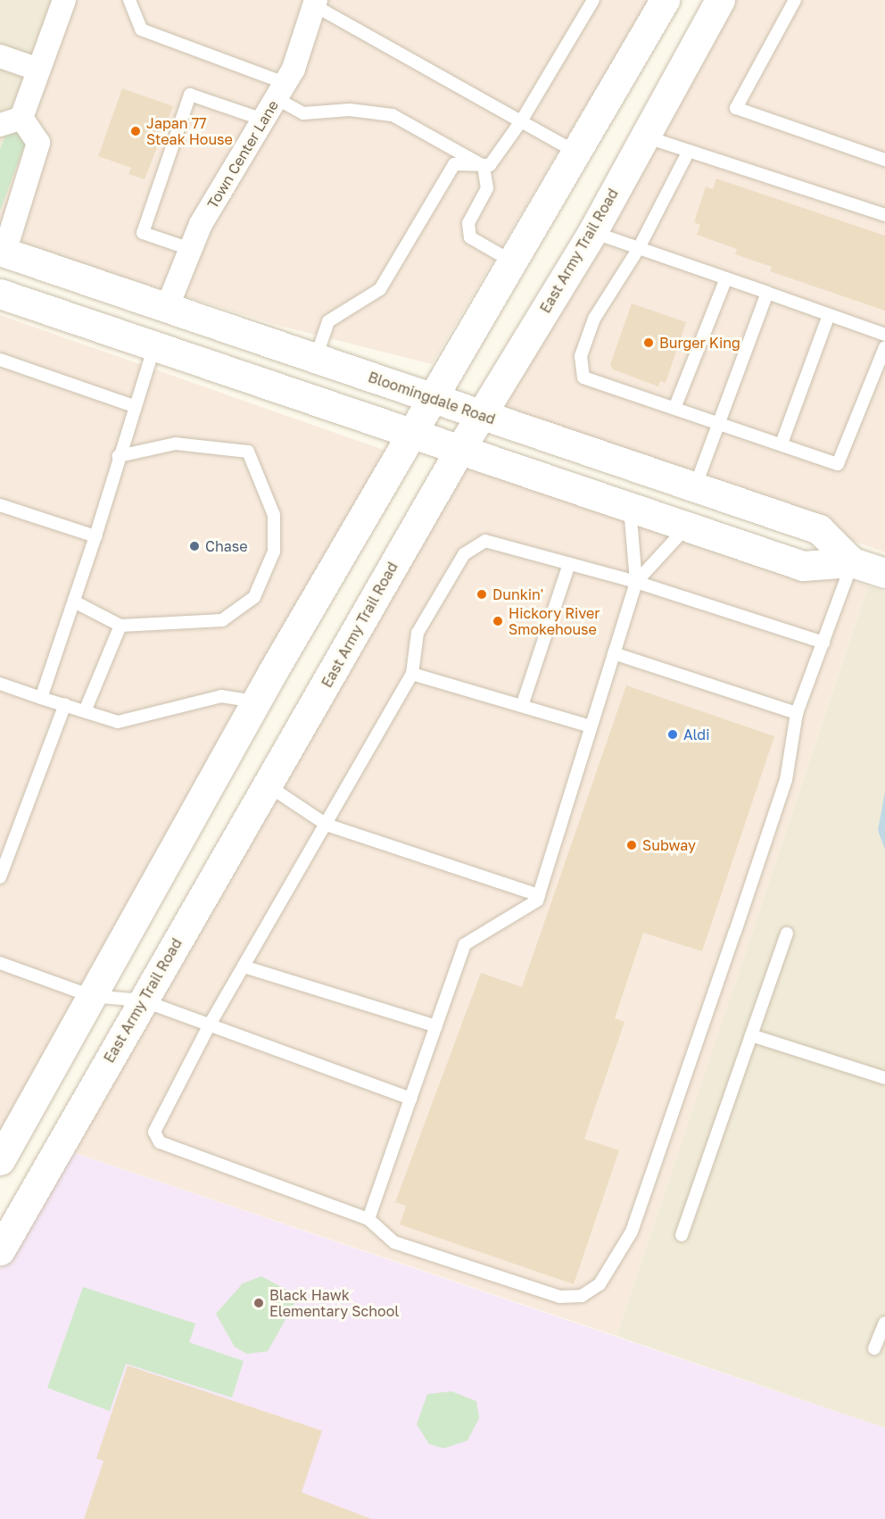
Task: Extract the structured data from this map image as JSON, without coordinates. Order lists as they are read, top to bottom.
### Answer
{
  "streets": {
    "main road": ["East Army Trail Road", "Bloomingdale Road"],
    "street": ["Town Center Lane"]
  },
  "crossings": [
    ["Town Center Lane", "Bloomingdale Road"],
    ["East Army Trail Road", "Bloomingdale Road"]
  ],
  "places": [
    "Japan 77 Steak House",
    "Burger King",
    "Chase",
    "Dunkin'",
    "Hickory River Smokehouse",
    "Aldi",
    "Subway",
    "Black Hawk Elementary School"
  ]
}
